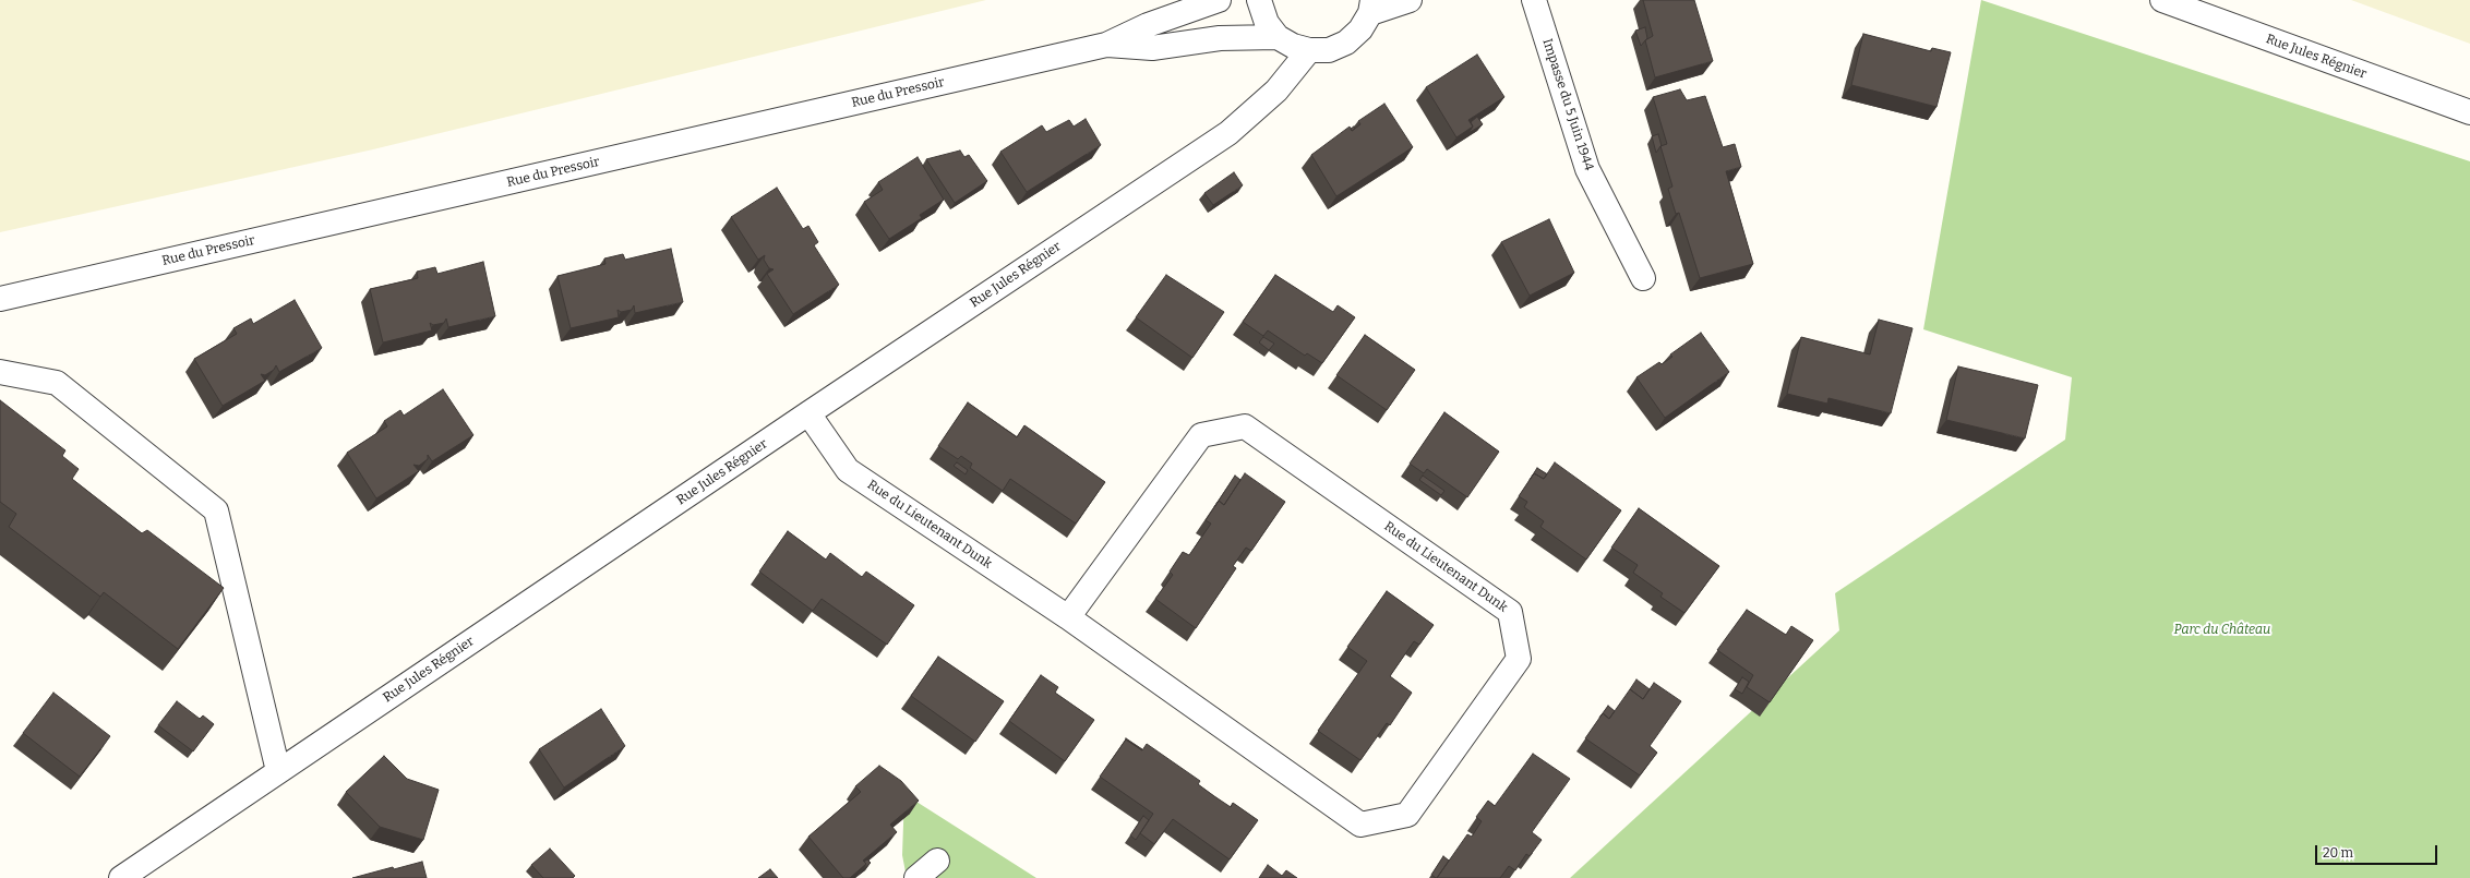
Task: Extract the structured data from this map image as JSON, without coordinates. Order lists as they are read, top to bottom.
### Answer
{
  "streets": {
    "street": [
      "Rue Jules Régnier",
      "Rue du Pressoir",
      "Impasse du 5 Juin 1944",
      "Rue du Lieutenant Dunk"
    ]
  },
  "crossings": [
    ["Rue Jules Régnier", "Rue du Lieutenant Dunk"]
  ],
  "parks": ["Parc du Château"],
  "scale_bar": "20 m"
}
